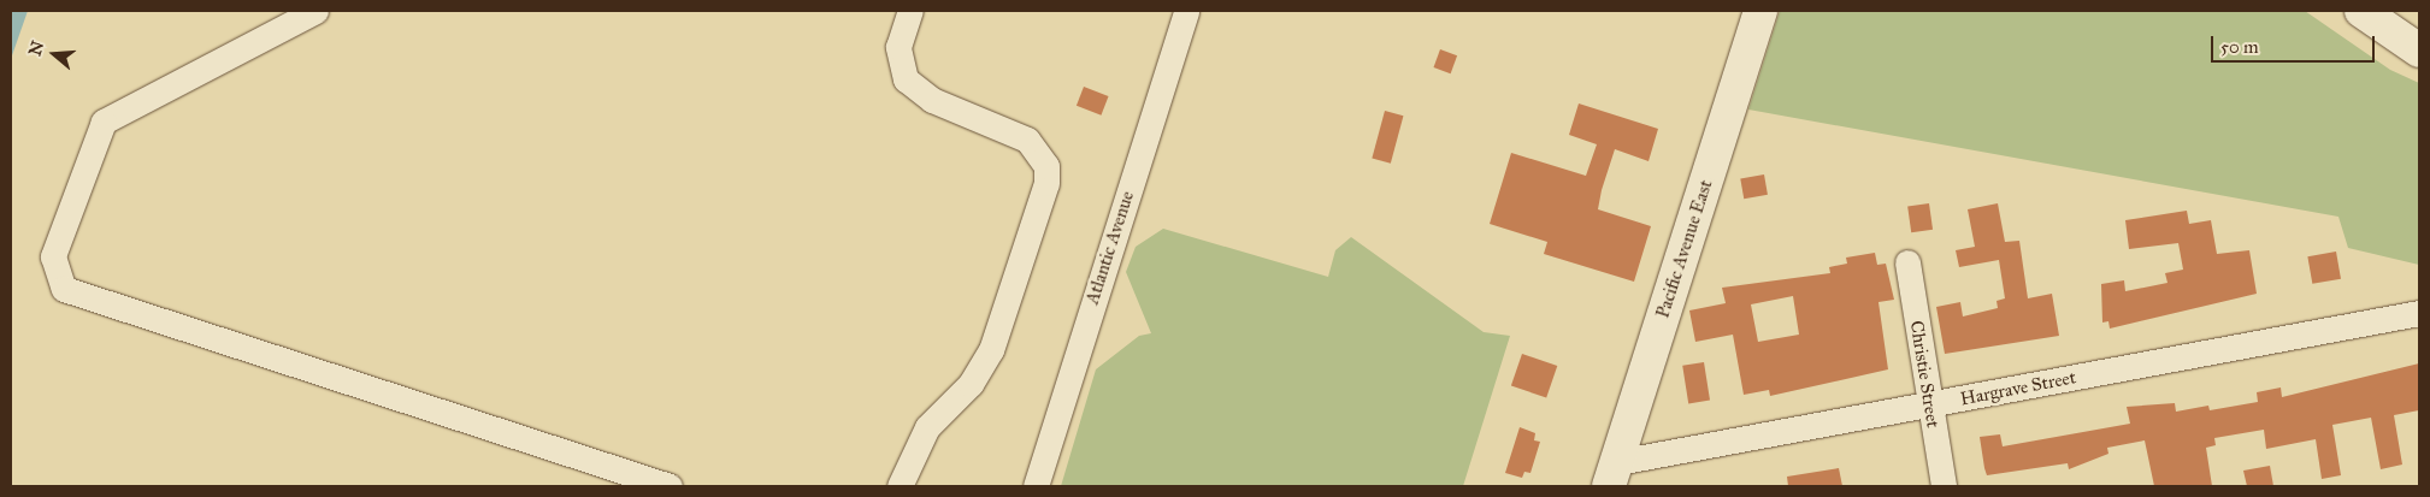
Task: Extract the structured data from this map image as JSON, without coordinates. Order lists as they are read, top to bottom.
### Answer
{
  "streets": {
    "street": [
      "Atlantic Avenue",
      "Pacific Avenue East",
      "Christie Street",
      "Hargrave Street"
    ]
  },
  "crossings": [
    ["Pacific Avenue East", "Hargrave Street"],
    ["Christie Street", "Hargrave Street"]
  ],
  "scale_bar": "50 m",
  "north": "left"
}
